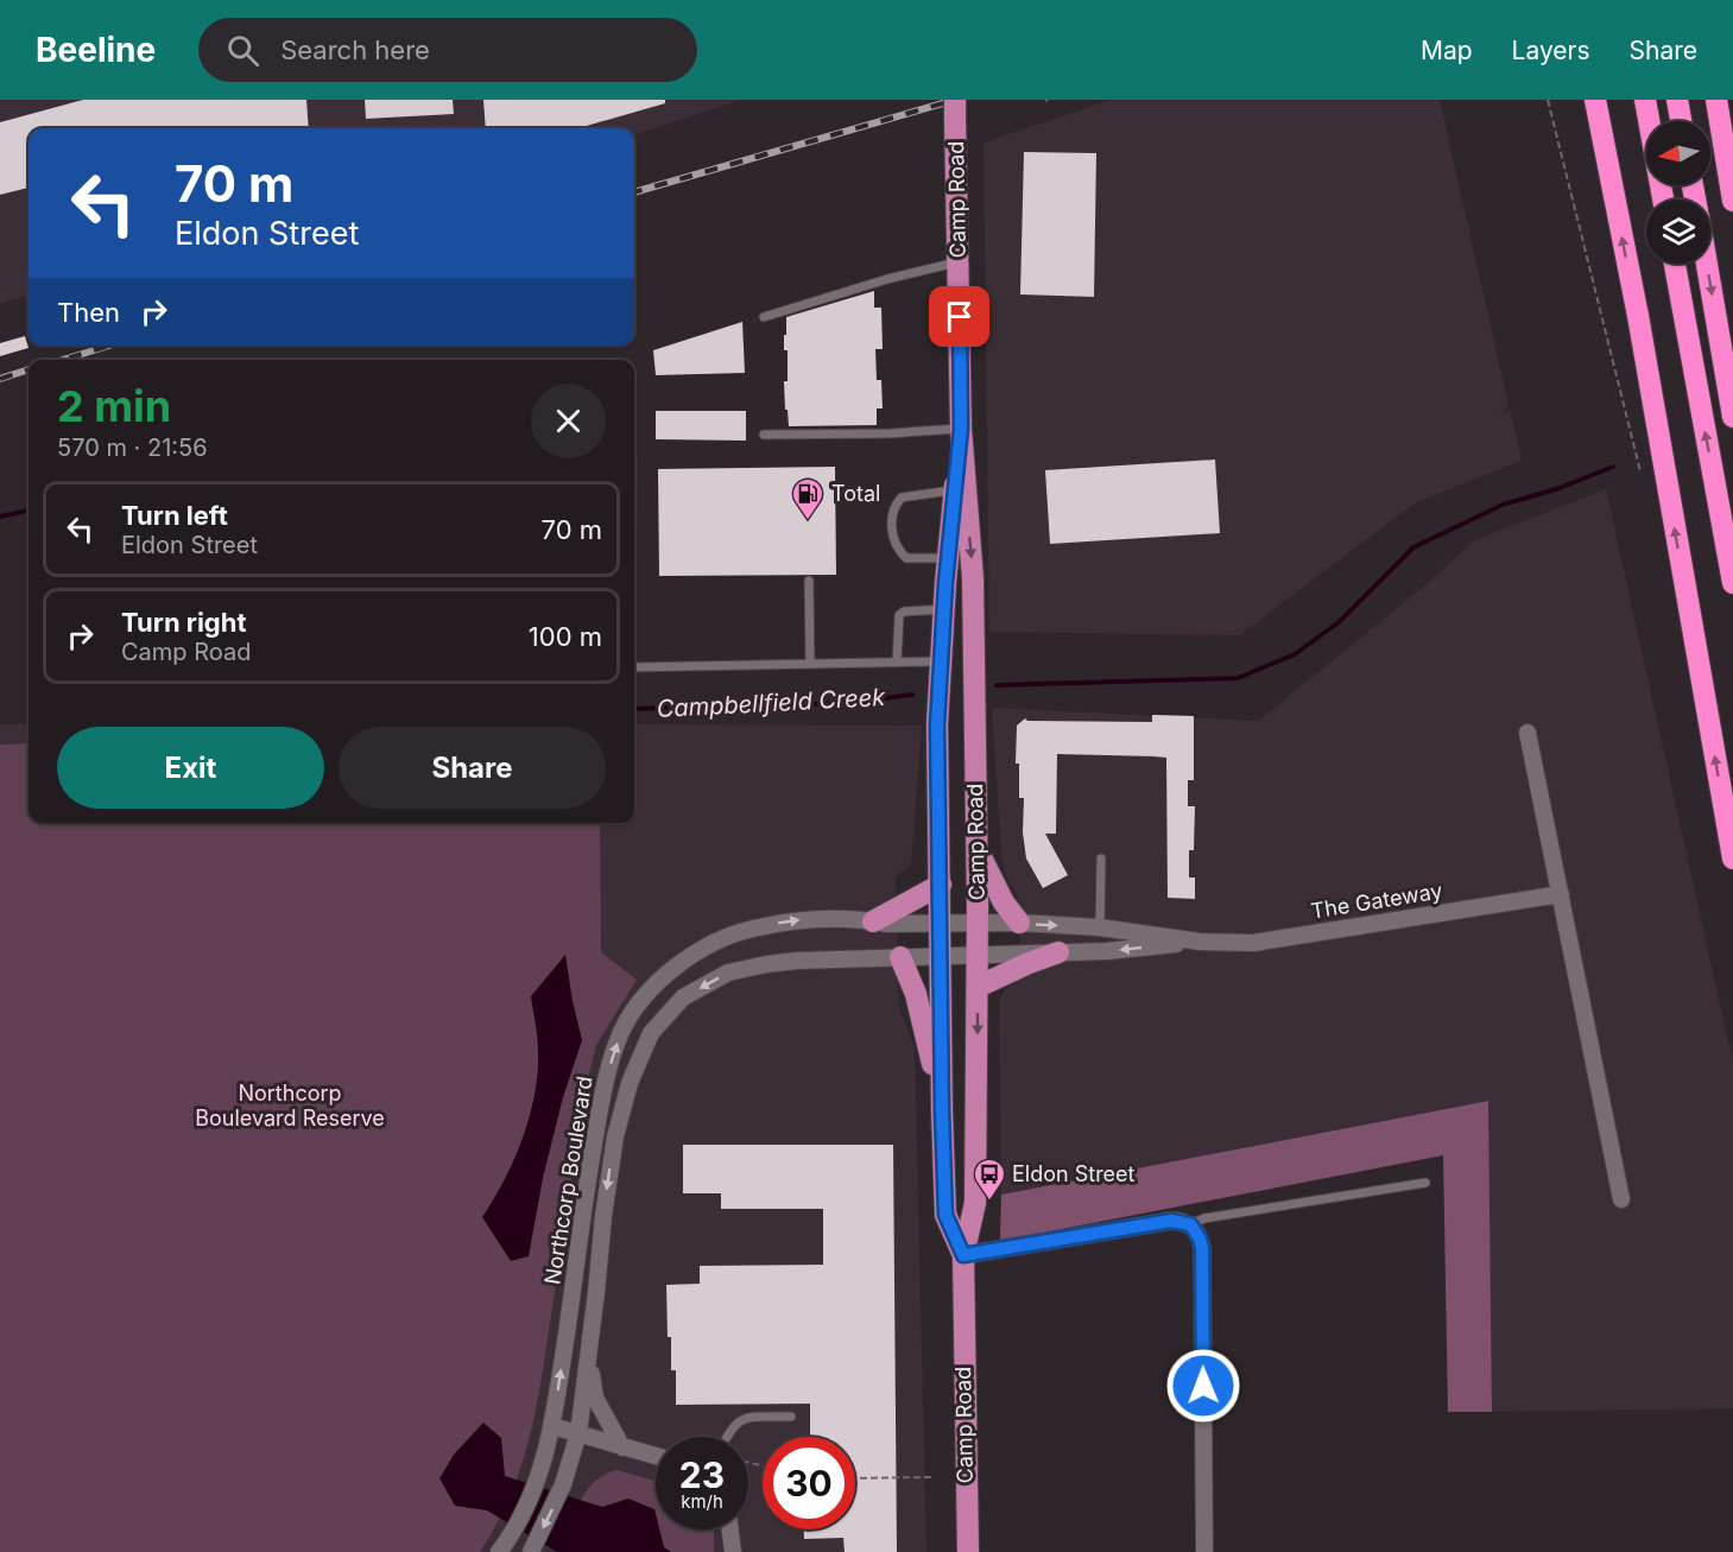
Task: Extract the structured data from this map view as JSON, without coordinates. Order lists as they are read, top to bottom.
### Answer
{
  "streets": {
    "main road": ["Camp Road"],
    "street": ["The Gateway", "Northcorp Boulevard"]
  },
  "crossings": [
    ["Camp Road", "The Gateway"],
    ["Camp Road", "Northcorp Boulevard"],
    ["The Gateway", "Northcorp Boulevard"]
  ],
  "water": ["Campbellfield Creek"],
  "parks": ["Northcorp Boulevard Reserve"],
  "places": {
    "fuel station": ["Total"],
    "bus stop": ["Eldon Street"]
  },
  "north": "left",
  "page": {
    "header": "Beeline",
    "search": "Search here",
    "nav": ["Map", "Layers", "Share"],
    "turn": ["70 m", "Eldon Street"],
    "then": "Then",
    "heading": ["2 min", "570 m · 21:56"],
    "list": [
      {
        "name": "Turn left",
        "note": "Eldon Street",
        "value": "70 m"
      },
      {
        "name": "Turn right",
        "note": "Camp Road",
        "value": "100 m"
      }
    ],
    "buttons": ["Exit", "Share"],
    "speed": "23 km/h",
    "limit": "30"
  }
}
